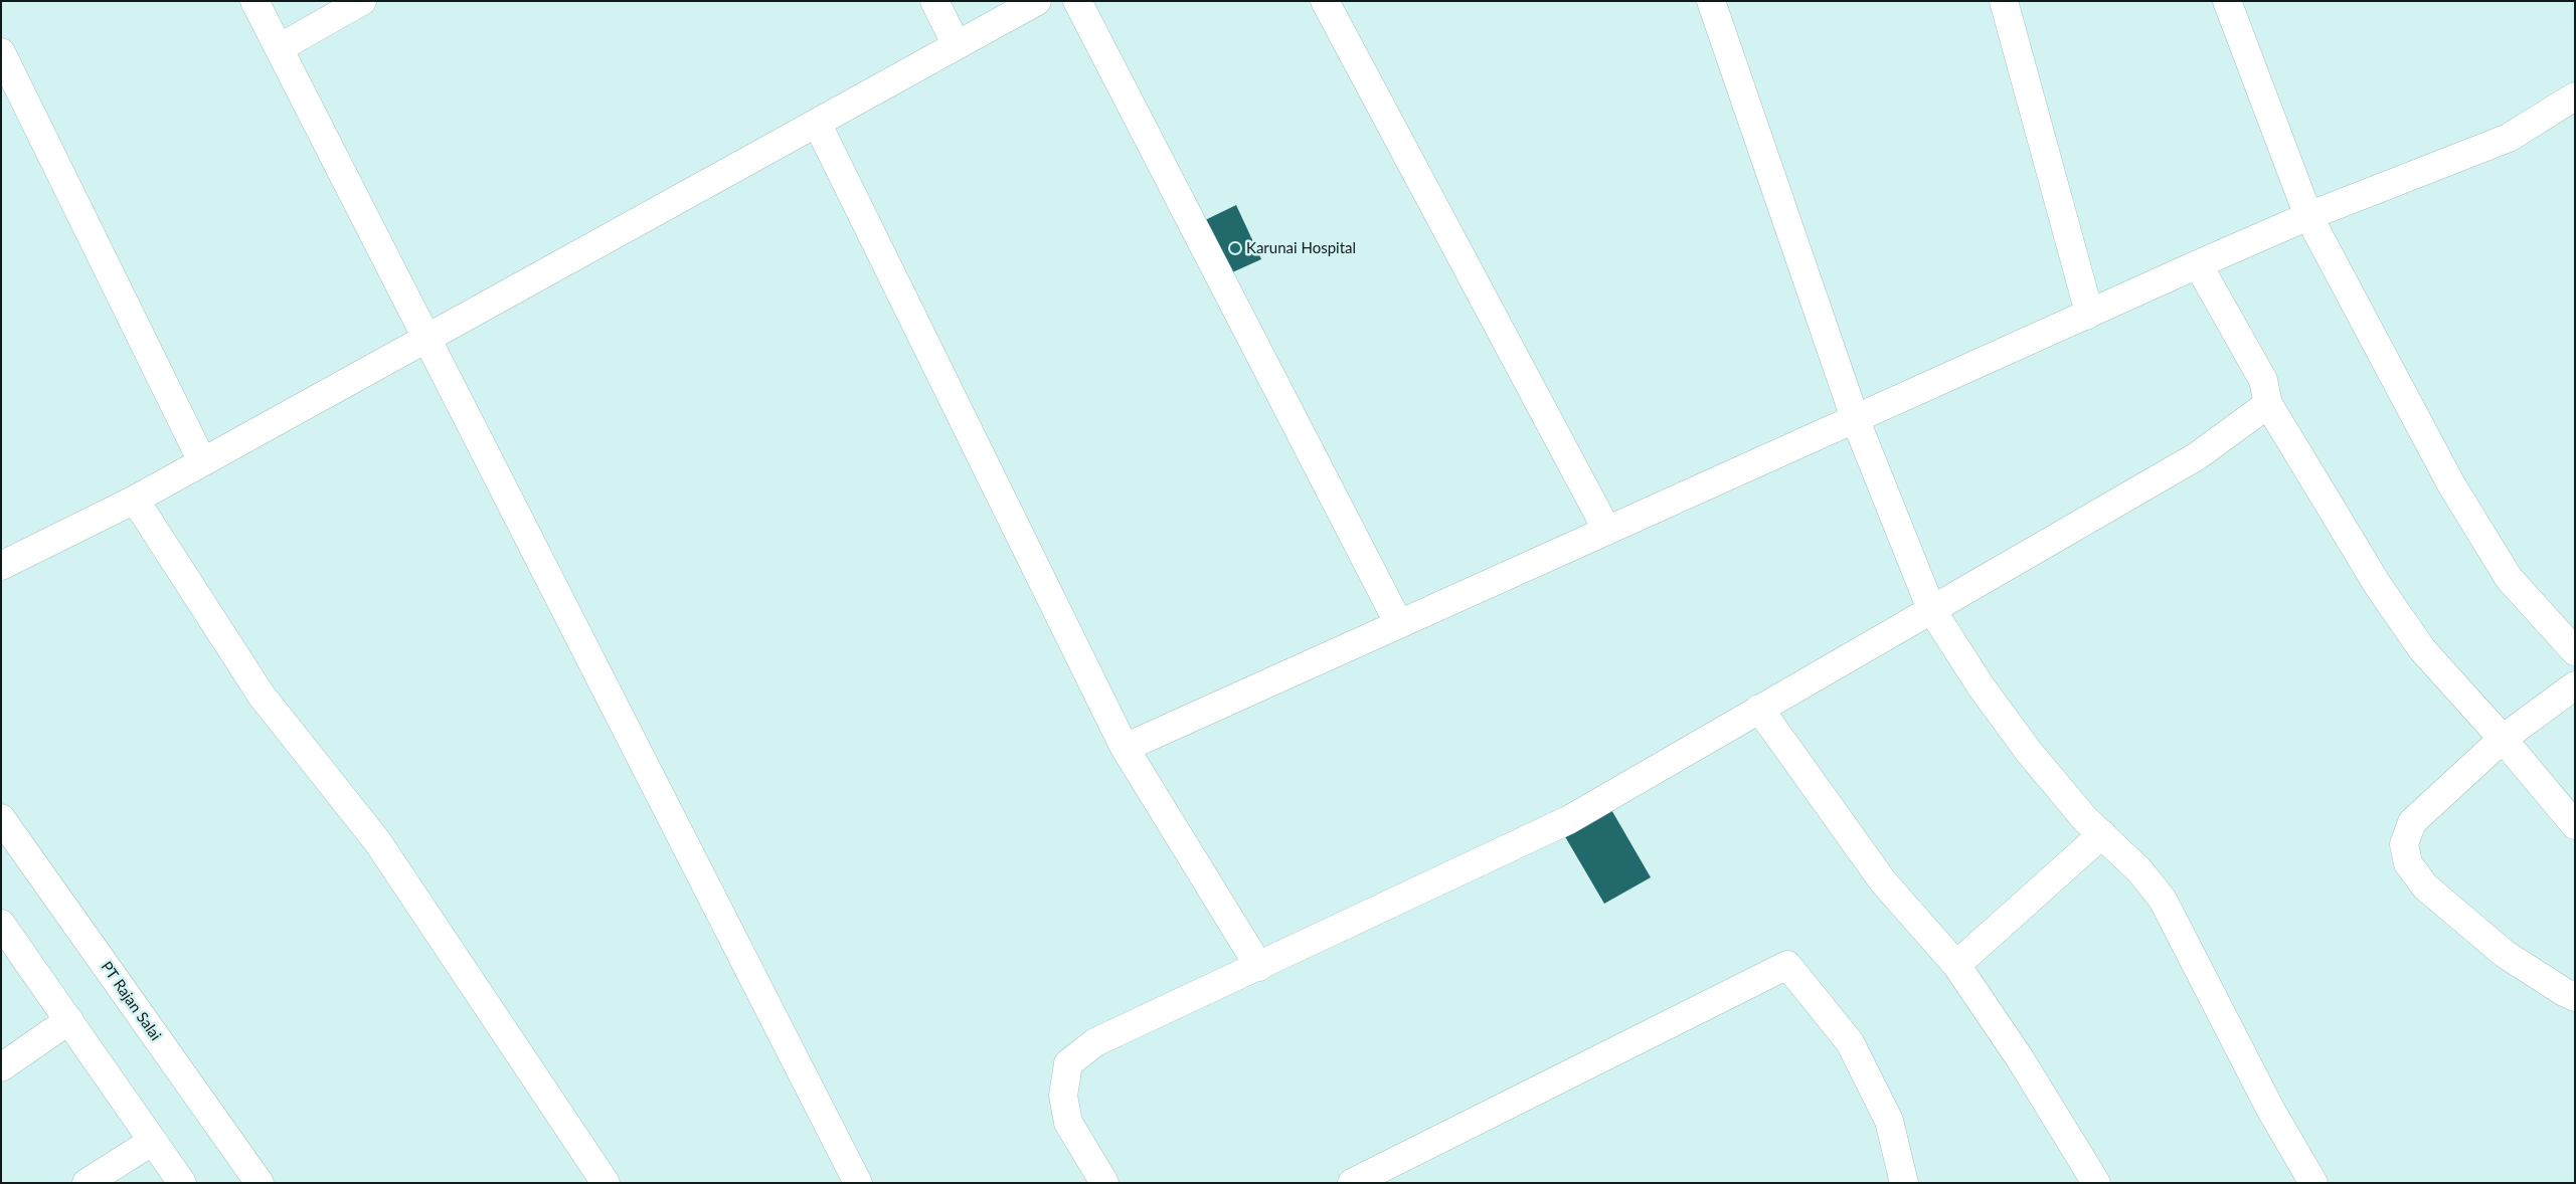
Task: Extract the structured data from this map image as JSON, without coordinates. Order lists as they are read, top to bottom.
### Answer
{
  "streets": {
    "street": ["PT Rajan Salai"]
  },
  "places": ["Karunai Hospital"]
}
